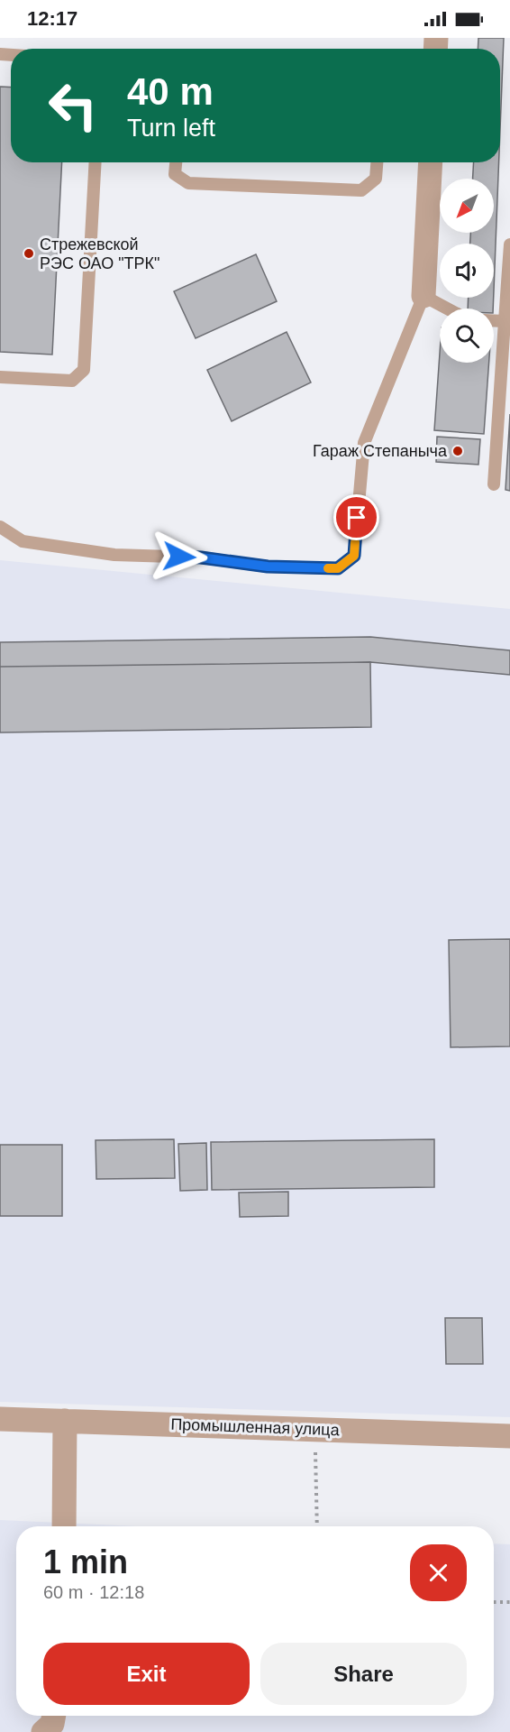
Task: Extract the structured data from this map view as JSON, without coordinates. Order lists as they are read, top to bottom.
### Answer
{
  "streets": {
    "street": ["Промышленная улица"]
  },
  "places": ["Стрежевской РЭС ОАО \"ТРК\"", "Гараж Степаныча"],
  "north": "bottom left",
  "page": {
    "status": "12:17",
    "turn": ["40 m", "Turn left"],
    "heading": ["1 min", "60 m · 12:18"],
    "buttons": ["Exit", "Share"]
  }
}
